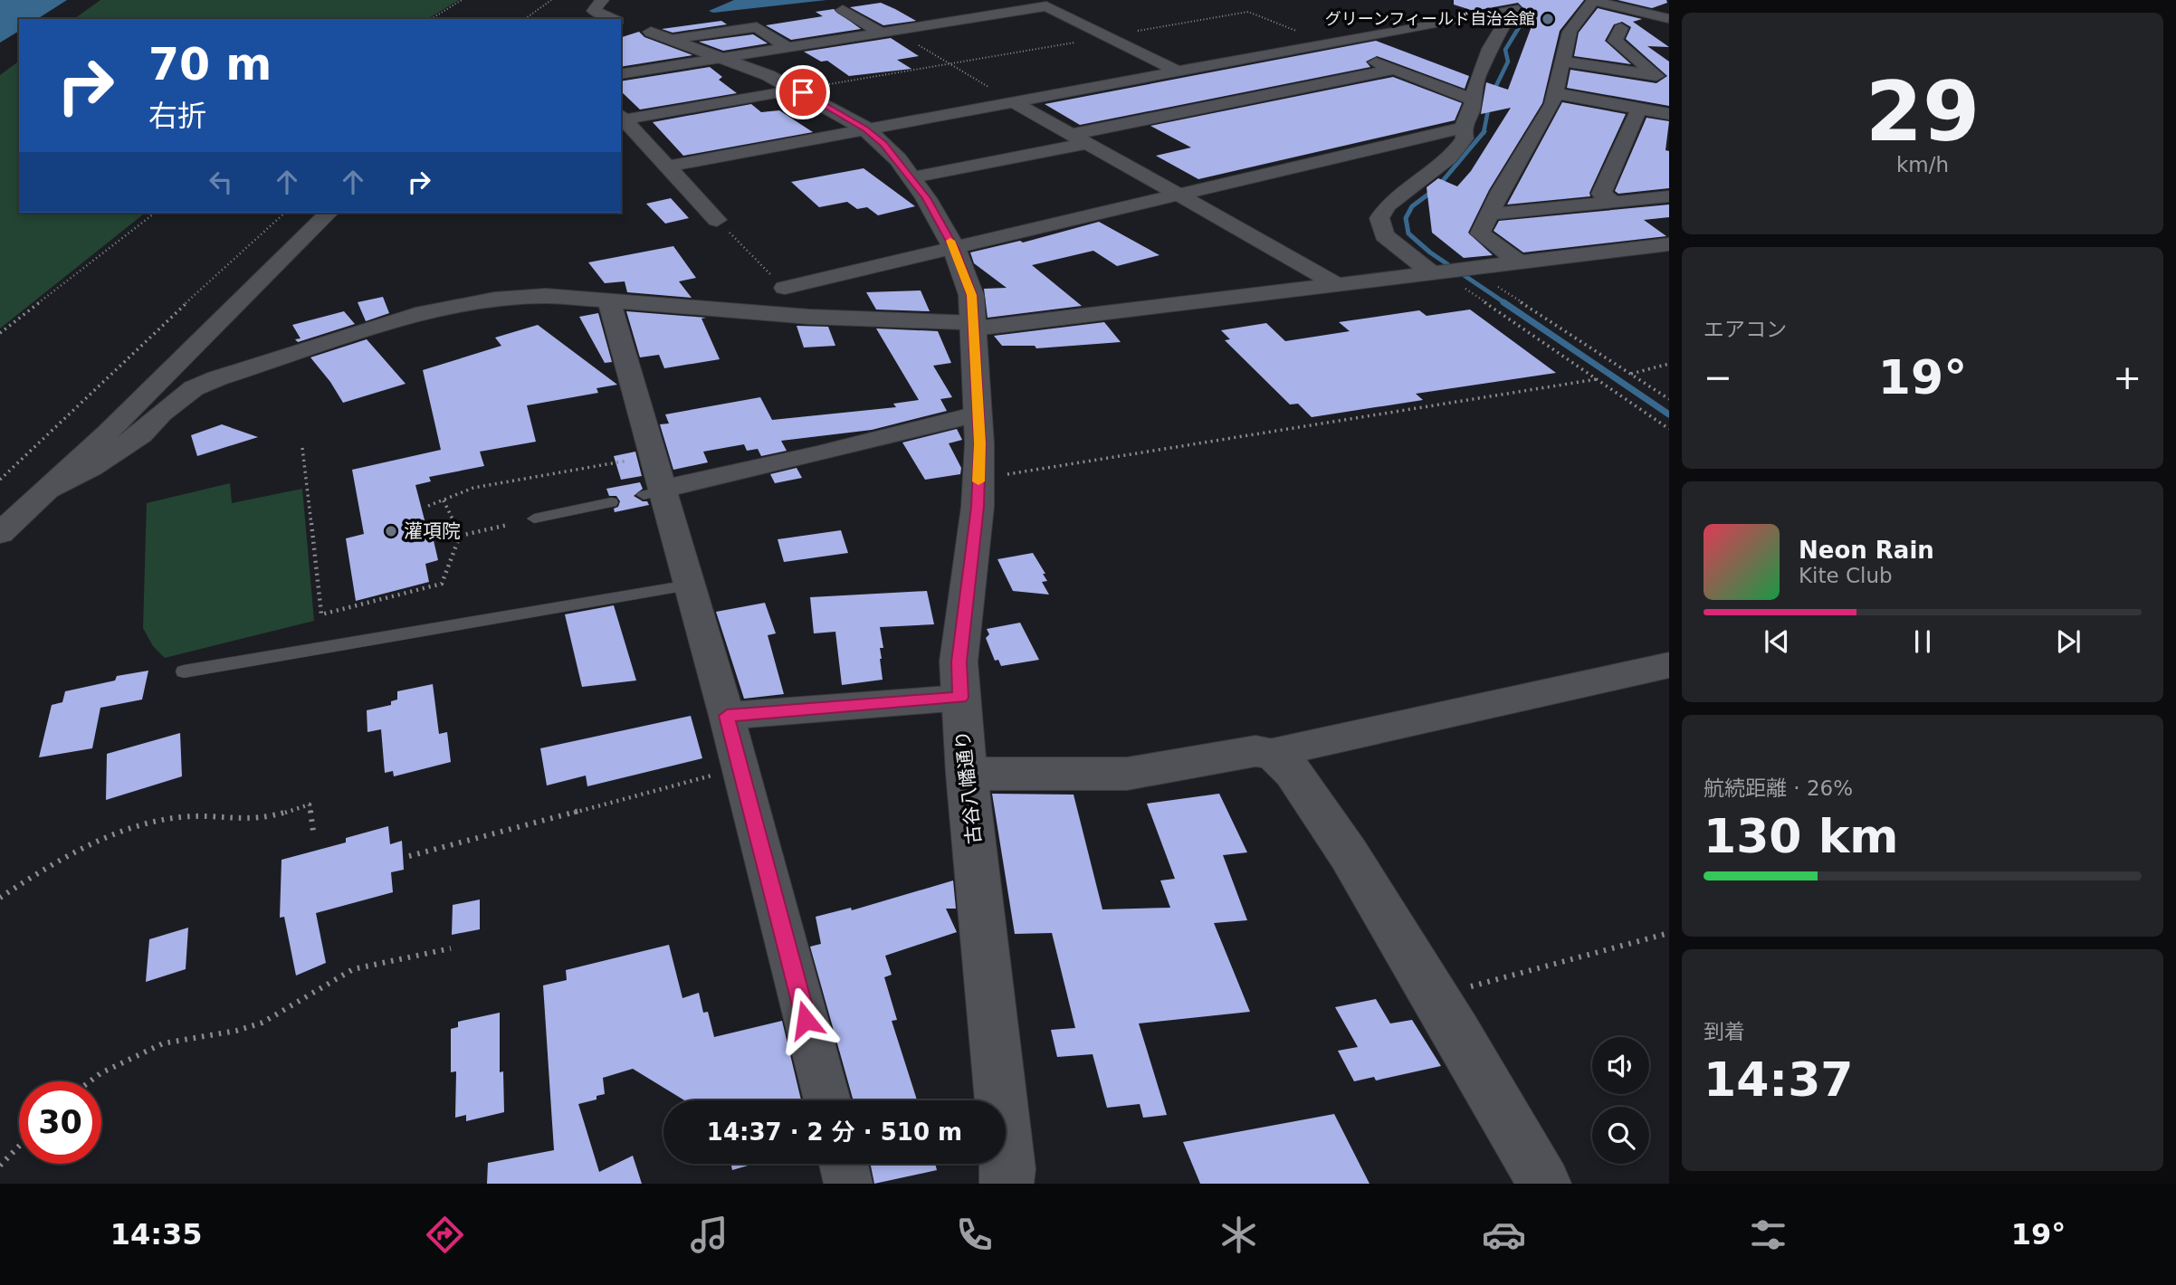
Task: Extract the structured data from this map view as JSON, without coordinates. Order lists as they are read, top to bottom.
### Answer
{
  "streets": {
    "street": ["古谷八幡通り"]
  },
  "places": ["グリーンフィールド自治会館", "灌項院"],
  "page": {
    "tile": [
      ["29", "km/h"],
      "エアコン",
      ["航続距離 · 26%", "130 km"],
      ["到着", "14:37"]
    ],
    "turn": ["70 m", "右折"],
    "heat": ["−", "19°", "+"],
    "song": ["Neon Rain", "Kite Club"],
    "limit": "30",
    "trip": "14:37 · 2 分 · 510 m",
    "tabs": ["14:35", "19°"]
  }
}
